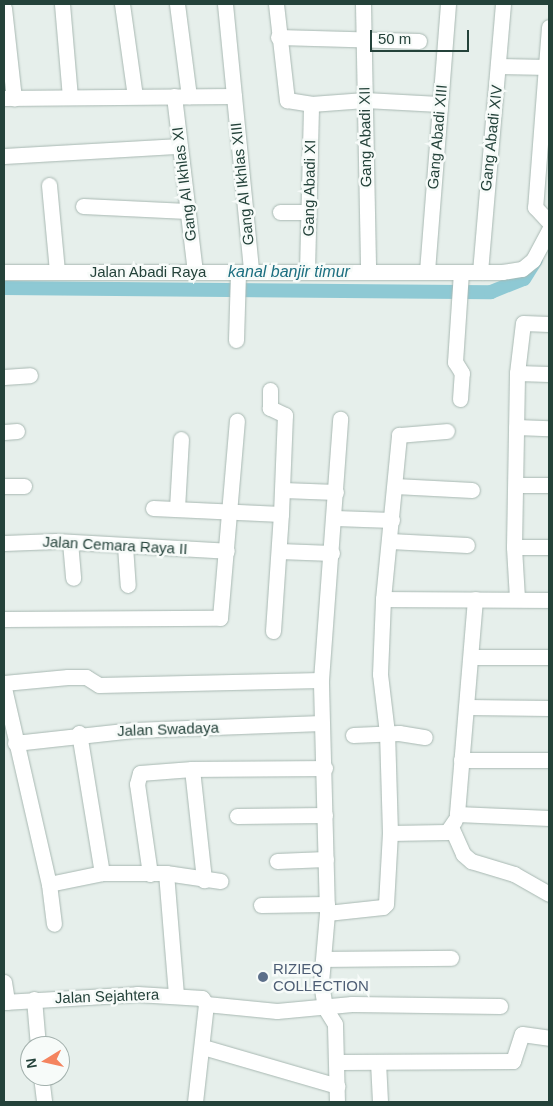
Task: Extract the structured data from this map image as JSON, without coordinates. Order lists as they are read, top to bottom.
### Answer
{
  "streets": {
    "street": [
      "Gang Abadi XII",
      "Gang Abadi XIII",
      "Gang Abadi XIV",
      "Gang Al Ikhlas XI",
      "Gang Al Ikhlas XIII",
      "Gang Abadi XI",
      "Jalan Abadi Raya",
      "Jalan Cemara Raya II",
      "Jalan Swadaya",
      "Jalan Sejahtera"
    ]
  },
  "crossings": [
    ["Gang Abadi XII", "Jalan Abadi Raya"],
    ["Gang Abadi XIII", "Jalan Abadi Raya"],
    ["Gang Abadi XIV", "Jalan Abadi Raya"],
    ["Gang Al Ikhlas XI", "Jalan Abadi Raya"],
    ["Gang Al Ikhlas XIII", "Jalan Abadi Raya"],
    ["Gang Abadi XI", "Jalan Abadi Raya"]
  ],
  "water": ["kanal banjir timur"],
  "places": ["RIZIEQ COLLECTION"],
  "scale_bar": "50 m",
  "north": "left"
}
